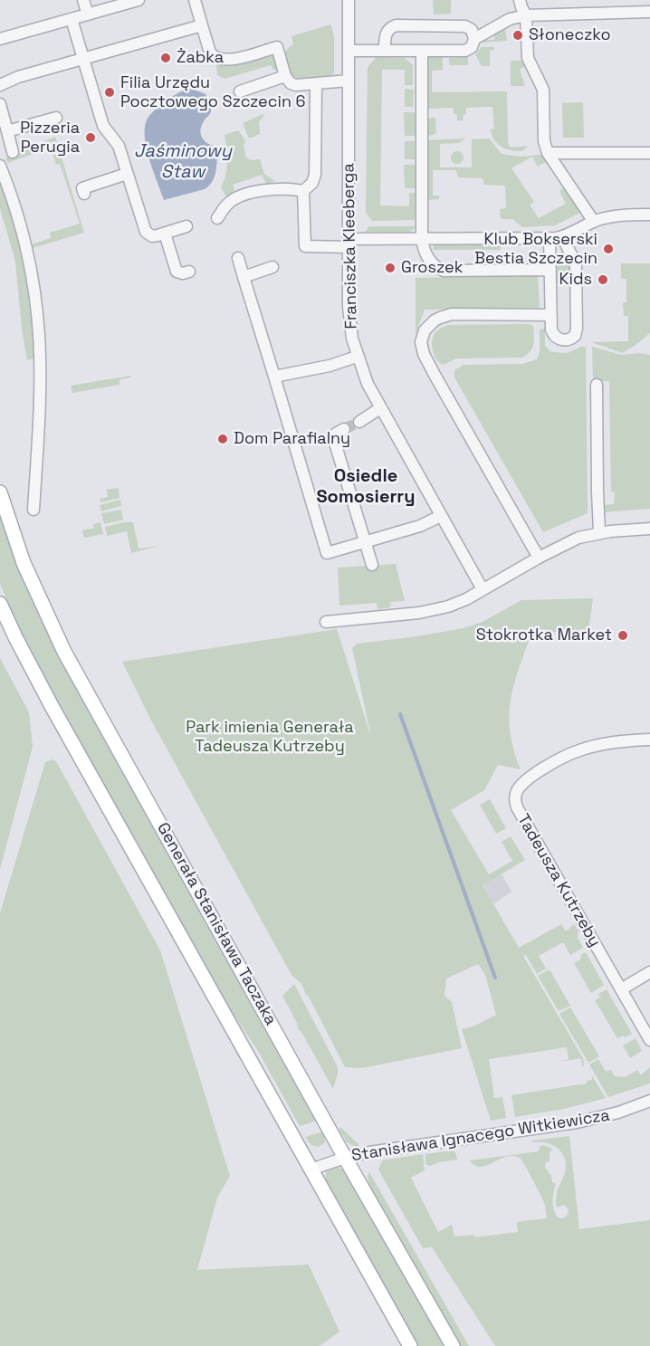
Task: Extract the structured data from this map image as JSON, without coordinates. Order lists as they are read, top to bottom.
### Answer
{
  "streets": {
    "main road": ["Generała Stanisława Taczaka"],
    "street": ["Franciszka Kleeberga", "Tadeusza Kutrzeby", "Stanisława Ignacego Witkiewicza"]
  },
  "crossings": [
    ["Generała Stanisława Taczaka", "Stanisława Ignacego Witkiewicza"]
  ],
  "districts": ["Osiedle Somosierry"],
  "water": ["Jaśminowy Staw"],
  "parks": ["Park imienia Generała Tadeusza Kutrzeby"],
  "places": [
    "Słoneczko",
    "Żabka",
    "Filia Urzędu Pocztowego Szczecin 6",
    "Pizzeria Perugia",
    "Klub Bokserski Bestia Szczecin",
    "Groszek",
    "Kids",
    "Dom Parafialny",
    "Stokrotka Market"
  ]
}
